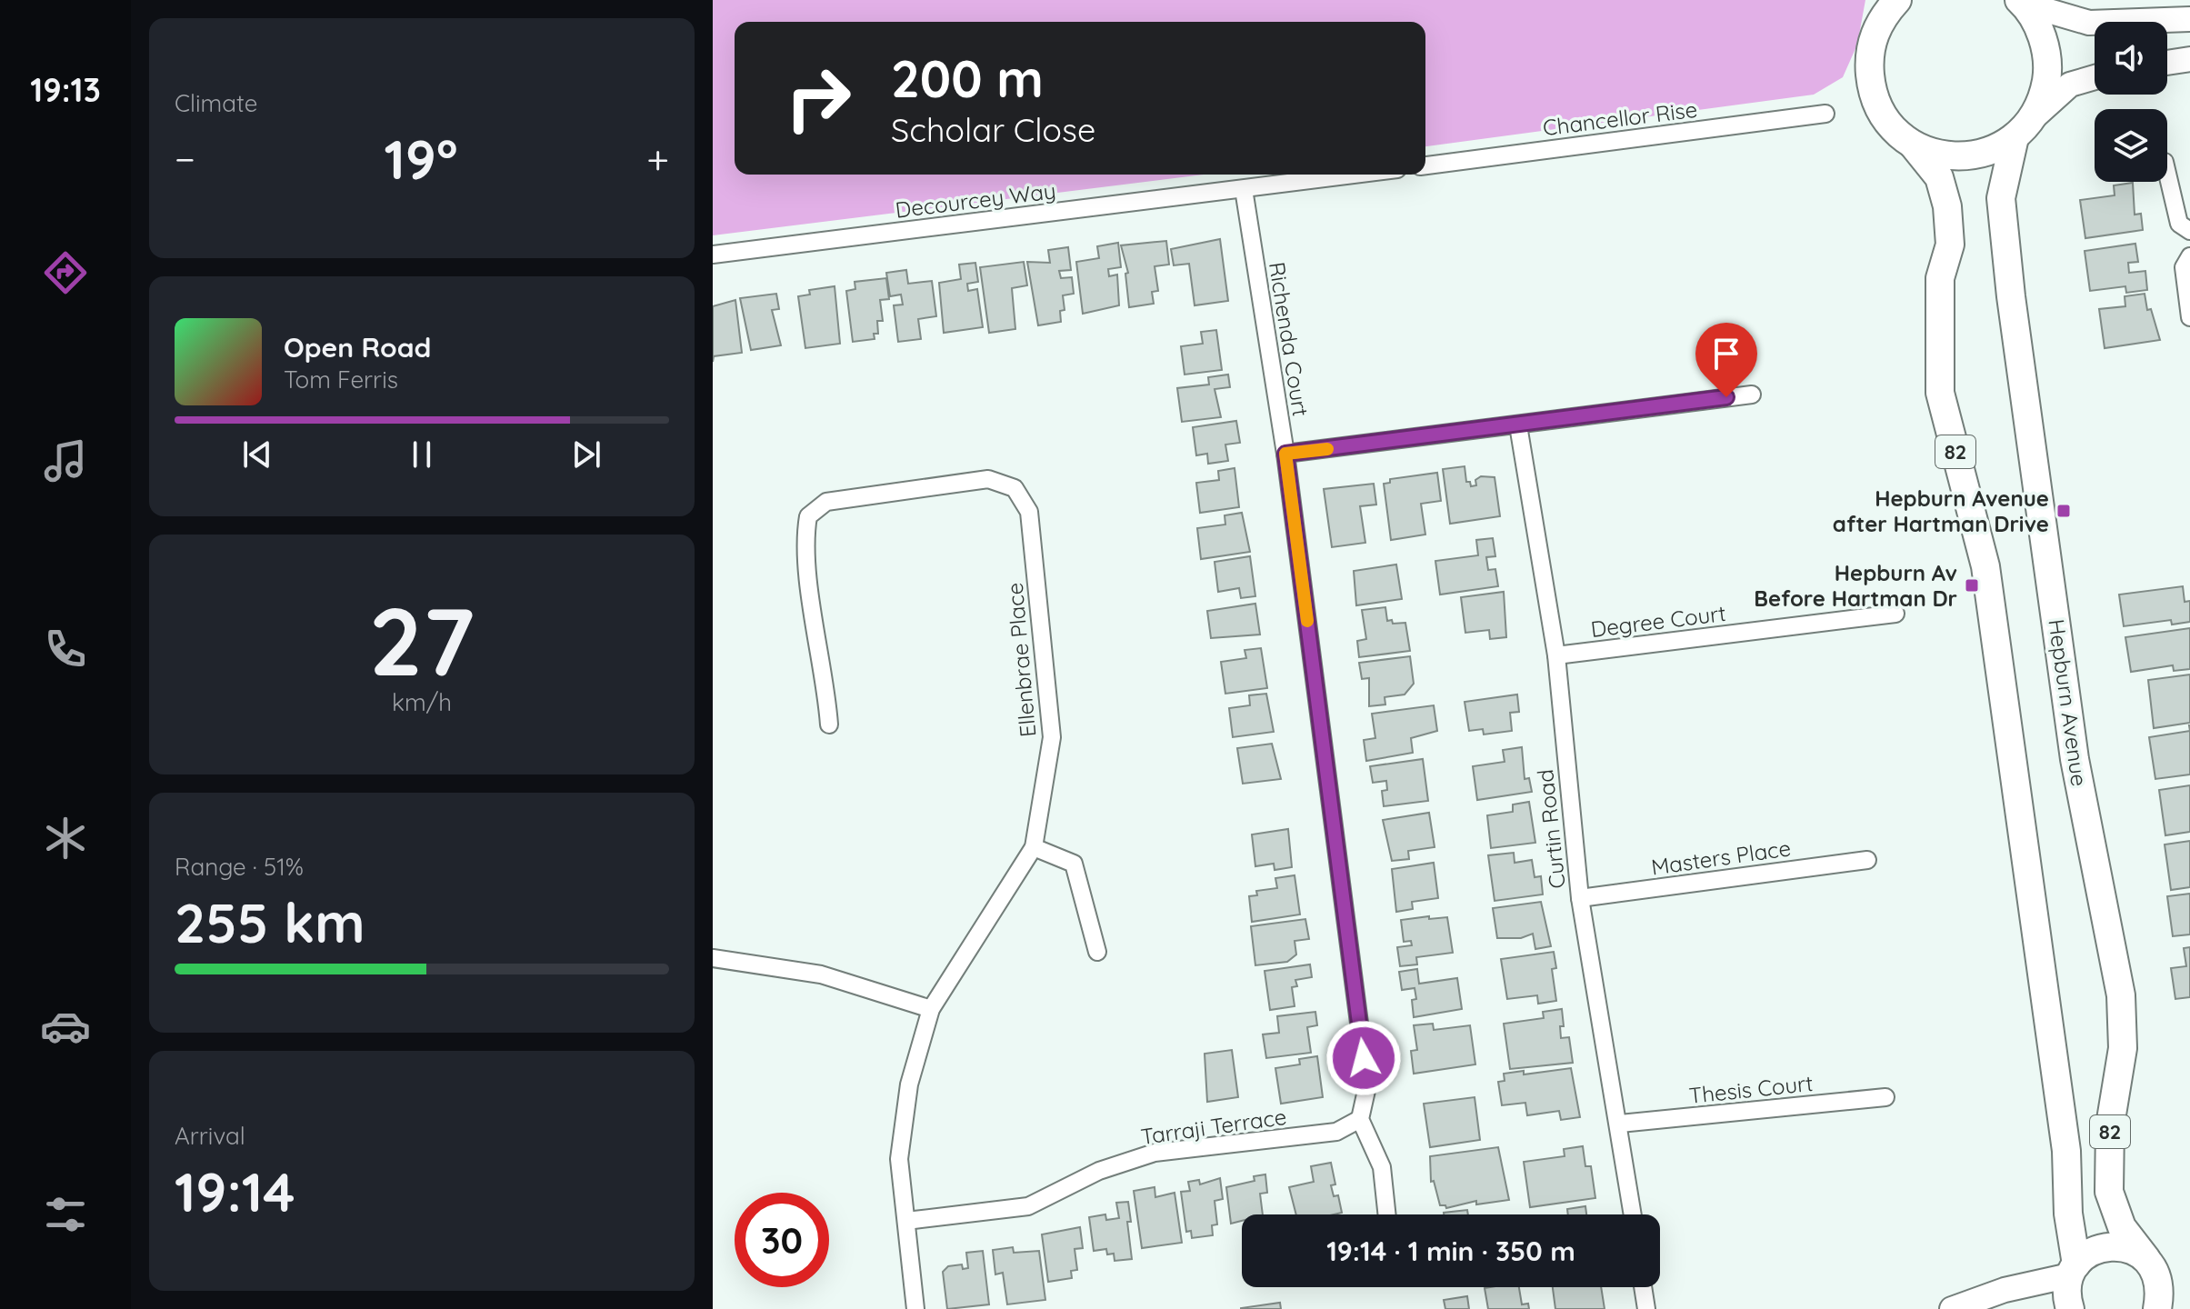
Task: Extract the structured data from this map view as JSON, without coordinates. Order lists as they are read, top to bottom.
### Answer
{
  "streets": {
    "main road": ["82", "Hepburn Avenue"],
    "street": [
      "Chancellor Rise",
      "Decourcey Way",
      "Richenda Court",
      "Degree Court",
      "Ellenbrae Place",
      "Curtin Road",
      "Masters Place",
      "Thesis Court",
      "Tarraji Terrace"
    ]
  },
  "crossings": [
    ["Decourcey Way", "Richenda Court"],
    ["Richenda Court", "Tarraji Terrace"],
    ["82", "Hepburn Avenue"],
    ["Degree Court", "Curtin Road"],
    ["Ellenbrae Place", "Tarraji Terrace"],
    ["Curtin Road", "Masters Place"],
    ["Curtin Road", "Thesis Court"]
  ],
  "places": {
    "transit": ["Hepburn Avenue after Hartman Drive", "Hepburn Av Before Hartman Dr"]
  },
  "page": {
    "tabs": "19:13",
    "tile": [
      "Climate",
      ["27", "km/h"],
      ["Range · 51%", "255 km"],
      ["Arrival", "19:14"]
    ],
    "turn": ["200 m", "Scholar Close"],
    "heat": ["−", "19°", "+"],
    "song": ["Open Road", "Tom Ferris"],
    "limit": "30",
    "trip": "19:14 · 1 min · 350 m"
  }
}
